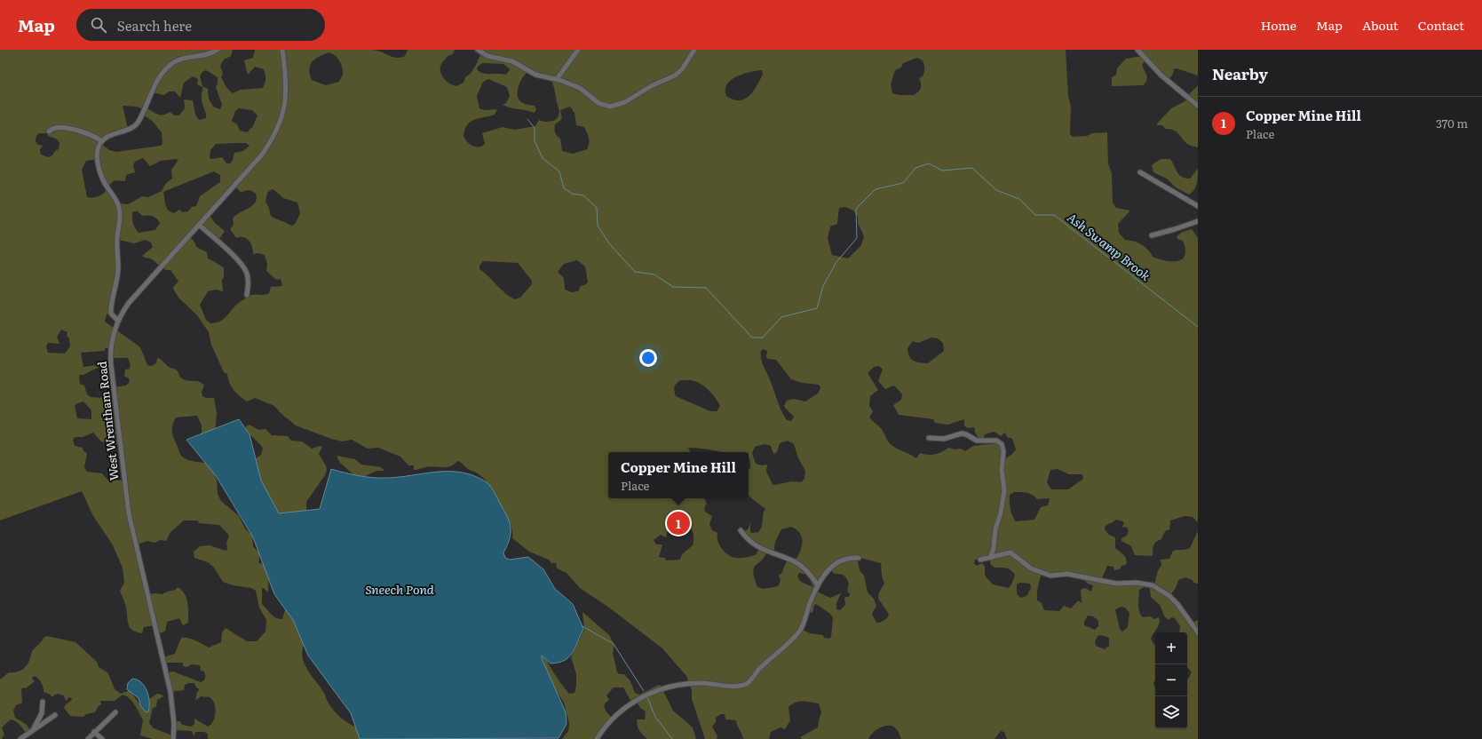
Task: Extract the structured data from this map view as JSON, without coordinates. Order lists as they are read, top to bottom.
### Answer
{
  "streets": {
    "street": ["West Wrentham Road"]
  },
  "water": ["Ash Swamp Brook", "Sneech Pond"],
  "page": {
    "header": "Map",
    "search": "Search here",
    "nav": [
      "Home",
      "Map",
      "About",
      "Contact"
    ],
    "heading": "Nearby",
    "list": [
      {
        "mark": "1",
        "name": "Copper Mine Hill",
        "note": "Place",
        "value": "370 m"
      }
    ],
    "popup": ["Copper Mine Hill", "Place"],
    "pins": "1",
    "map_buttons": ["+", "−"]
  }
}
